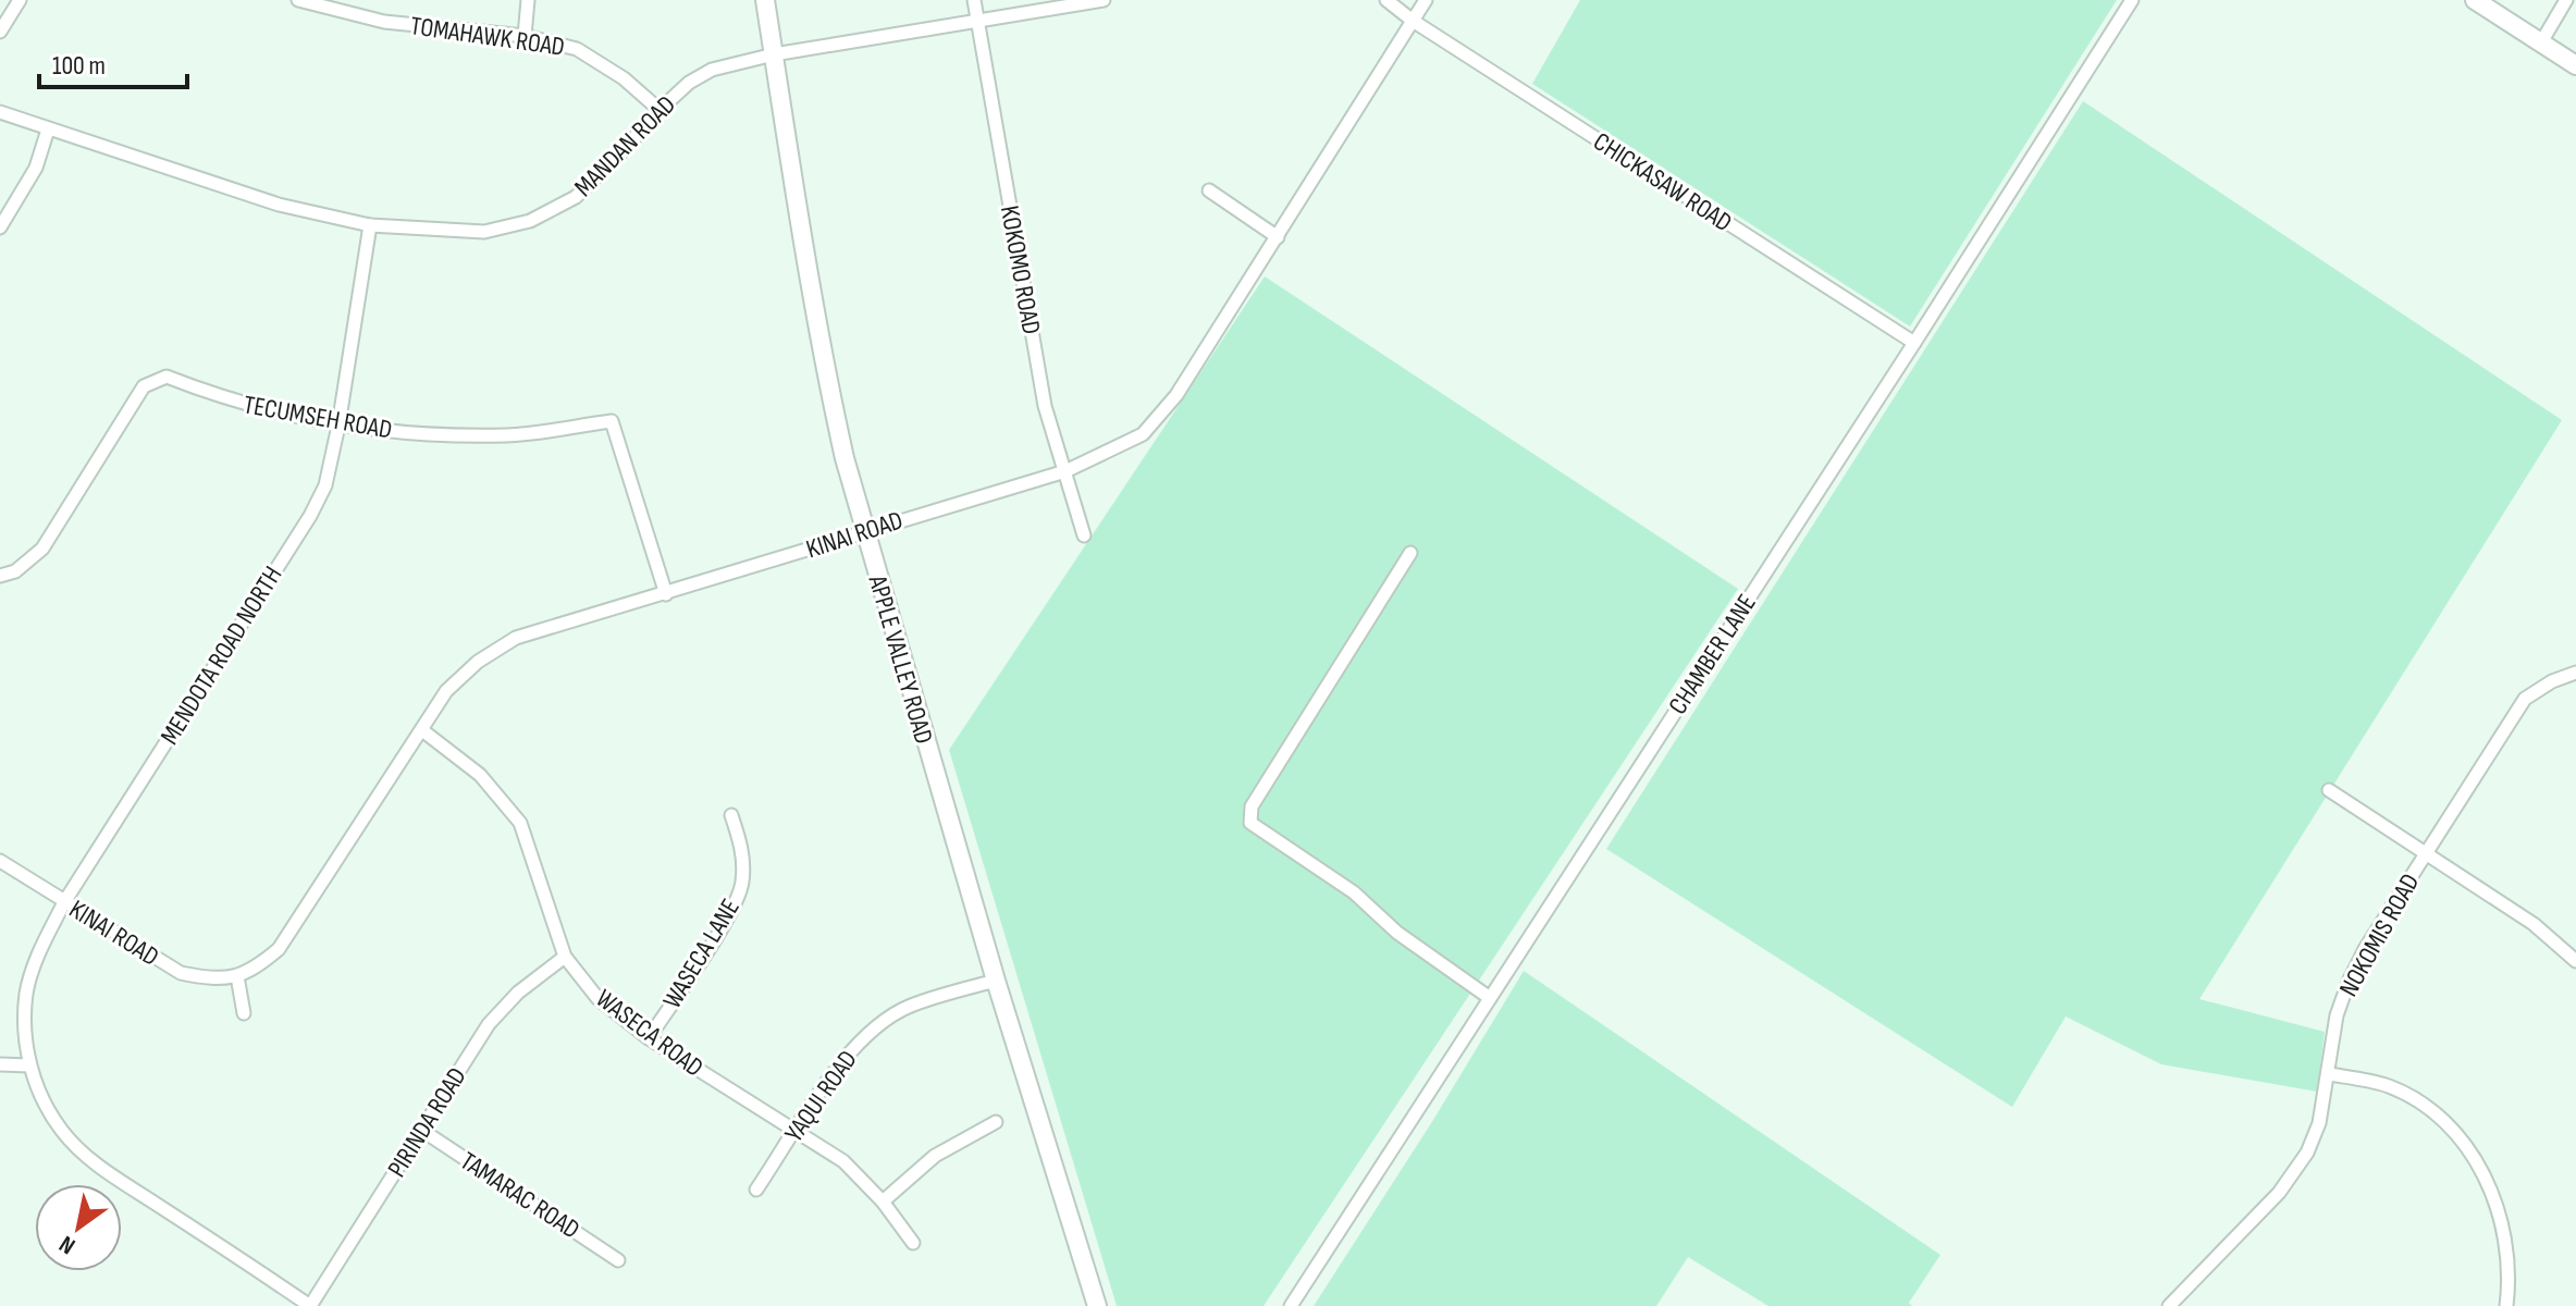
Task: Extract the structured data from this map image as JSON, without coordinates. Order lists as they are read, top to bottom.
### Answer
{
  "streets": {
    "main road": ["APPLE VALLEY ROAD"],
    "street": [
      "TOMAHAWK ROAD",
      "MANDAN ROAD",
      "CHICKASAW ROAD",
      "KOKOMO ROAD",
      "TECUMSEH ROAD",
      "KINAI ROAD",
      "CHAMBER LANE",
      "MENDOTA ROAD NORTH",
      "NOKOMIS ROAD",
      "WASECA LANE",
      "WASECA ROAD",
      "YAQUI ROAD",
      "PIRINDA ROAD",
      "TAMARAC ROAD"
    ]
  },
  "crossings": [
    ["TOMAHAWK ROAD", "MANDAN ROAD"],
    ["MANDAN ROAD", "KOKOMO ROAD"],
    ["MANDAN ROAD", "MENDOTA ROAD NORTH"],
    ["MANDAN ROAD", "APPLE VALLEY ROAD"],
    ["CHICKASAW ROAD", "KINAI ROAD"],
    ["CHICKASAW ROAD", "CHAMBER LANE"],
    ["KOKOMO ROAD", "KINAI ROAD"],
    ["TECUMSEH ROAD", "KINAI ROAD"],
    ["TECUMSEH ROAD", "MENDOTA ROAD NORTH"],
    ["KINAI ROAD", "MENDOTA ROAD NORTH"],
    ["KINAI ROAD", "APPLE VALLEY ROAD"],
    ["KINAI ROAD", "WASECA ROAD"],
    ["MENDOTA ROAD NORTH", "PIRINDA ROAD"],
    ["APPLE VALLEY ROAD", "YAQUI ROAD"],
    ["WASECA LANE", "WASECA ROAD"],
    ["WASECA ROAD", "YAQUI ROAD"],
    ["WASECA ROAD", "PIRINDA ROAD"],
    ["PIRINDA ROAD", "TAMARAC ROAD"]
  ],
  "scale_bar": "100 m",
  "north": "bottom left"
}
